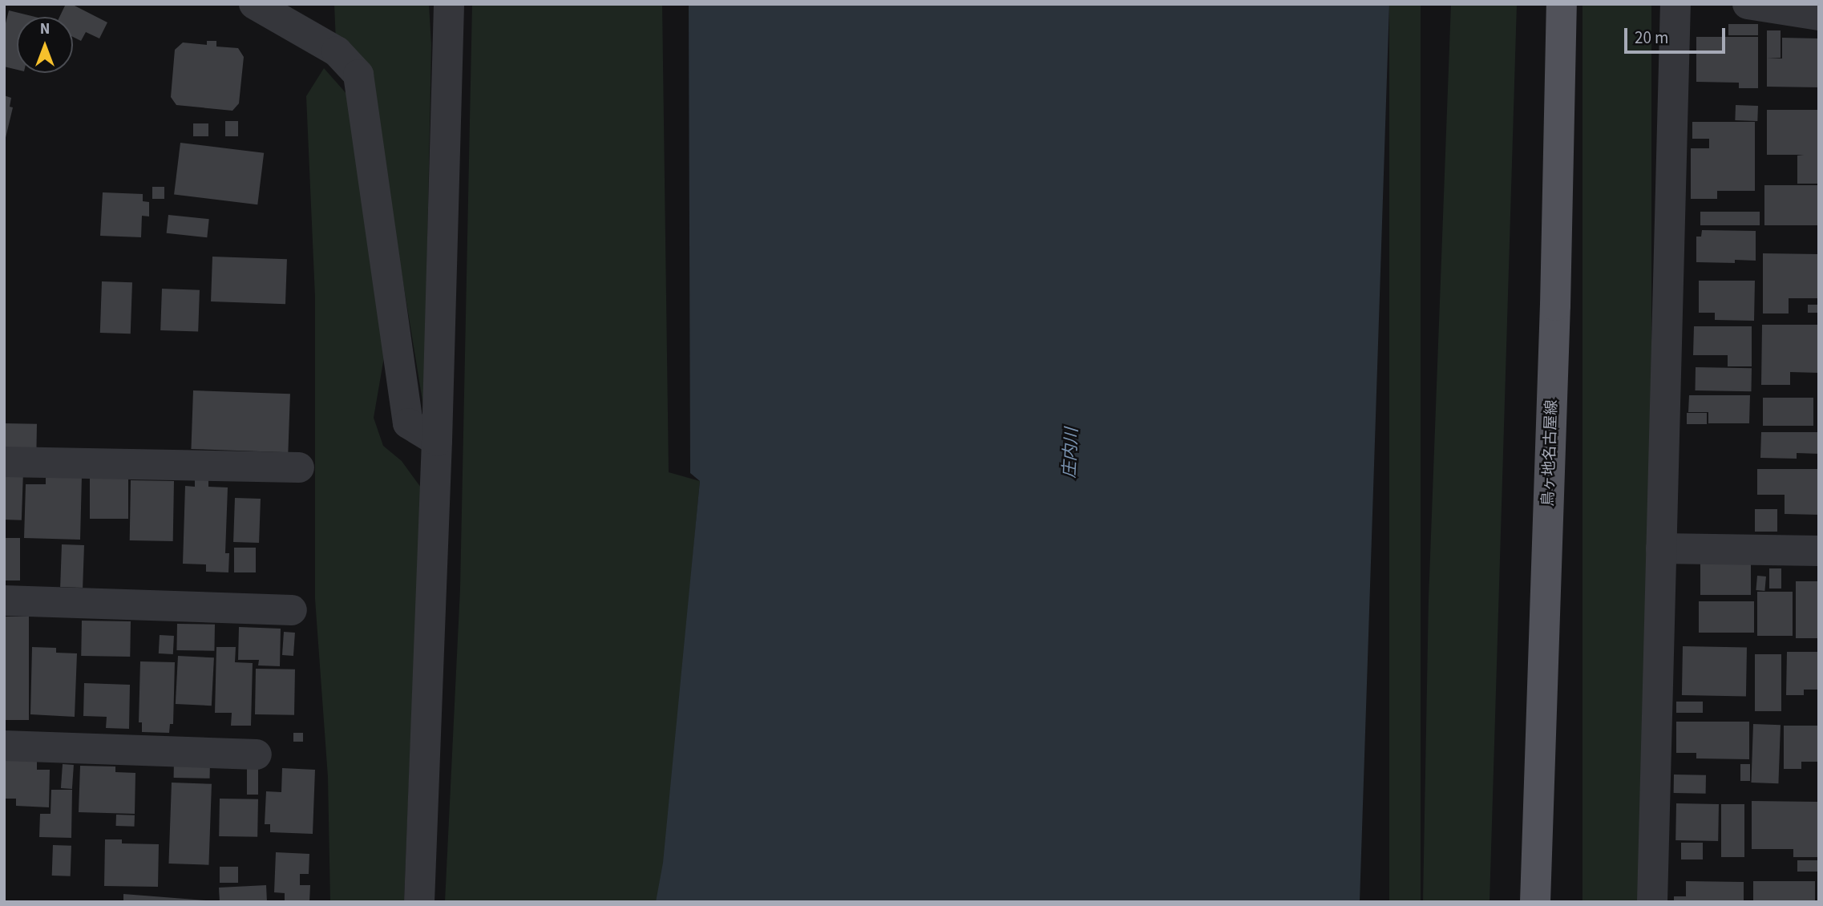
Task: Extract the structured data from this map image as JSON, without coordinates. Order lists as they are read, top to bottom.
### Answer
{
  "streets": {
    "main road": ["鳥ヶ地名古屋線"]
  },
  "water": ["庄内川"],
  "scale_bar": "20 m",
  "north": "top"
}
